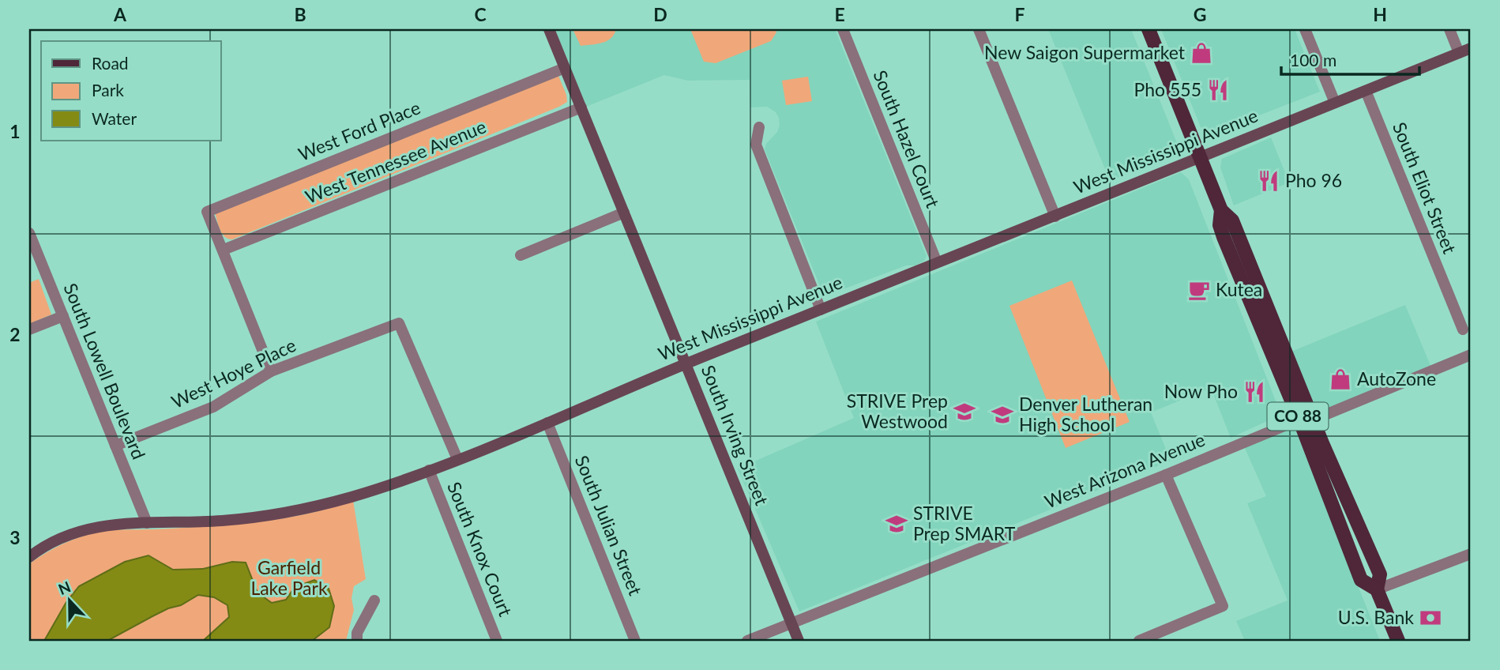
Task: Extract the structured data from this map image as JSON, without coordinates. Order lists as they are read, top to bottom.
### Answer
{
  "streets": {
    "main road": ["CO 88"],
    "street": [
      "West Ford Place",
      "South Hazel Court",
      "West Mississippi Avenue",
      "West Tennessee Avenue",
      "South Eliot Street",
      "South Lowell Boulevard",
      "West Hoye Place",
      "South Irving Street",
      "West Arizona Avenue",
      "South Julian Street",
      "South Knox Court"
    ]
  },
  "crossings": [
    ["West Ford Place", "West Tennessee Avenue"],
    ["West Ford Place", "South Irving Street"],
    ["South Hazel Court", "West Mississippi Avenue"],
    ["West Mississippi Avenue", "South Eliot Street"],
    ["West Mississippi Avenue", "South Lowell Boulevard"],
    ["West Mississippi Avenue", "CO 88"],
    ["West Mississippi Avenue", "South Irving Street"],
    ["West Mississippi Avenue", "South Julian Street"],
    ["West Mississippi Avenue", "South Knox Court"],
    ["West Tennessee Avenue", "South Irving Street"],
    ["South Lowell Boulevard", "West Hoye Place"],
    ["West Hoye Place", "South Knox Court"],
    ["CO 88", "West Arizona Avenue"],
    ["South Irving Street", "West Arizona Avenue"]
  ],
  "parks": ["Garfield Lake Park"],
  "places": {
    "shop": ["New Saigon Supermarket", "AutoZone"],
    "restaurant": ["Pho 555", "Pho 96", "Now Pho"],
    "cafe": ["Kutea"],
    "school or university": ["STRIVE Prep Westwood", "Denver Lutheran High School", "STRIVE Prep SMART"],
    "bank": ["U.S. Bank"]
  },
  "legend": ["Road", "Park", "Water"],
  "scale_bar": "100 m",
  "north": "top",
  "grid": {
    "columns": [
      "A",
      "B",
      "C",
      "D",
      "E",
      "F",
      "G",
      "H"
    ],
    "rows": ["1", "2", "3"]
  }
}
